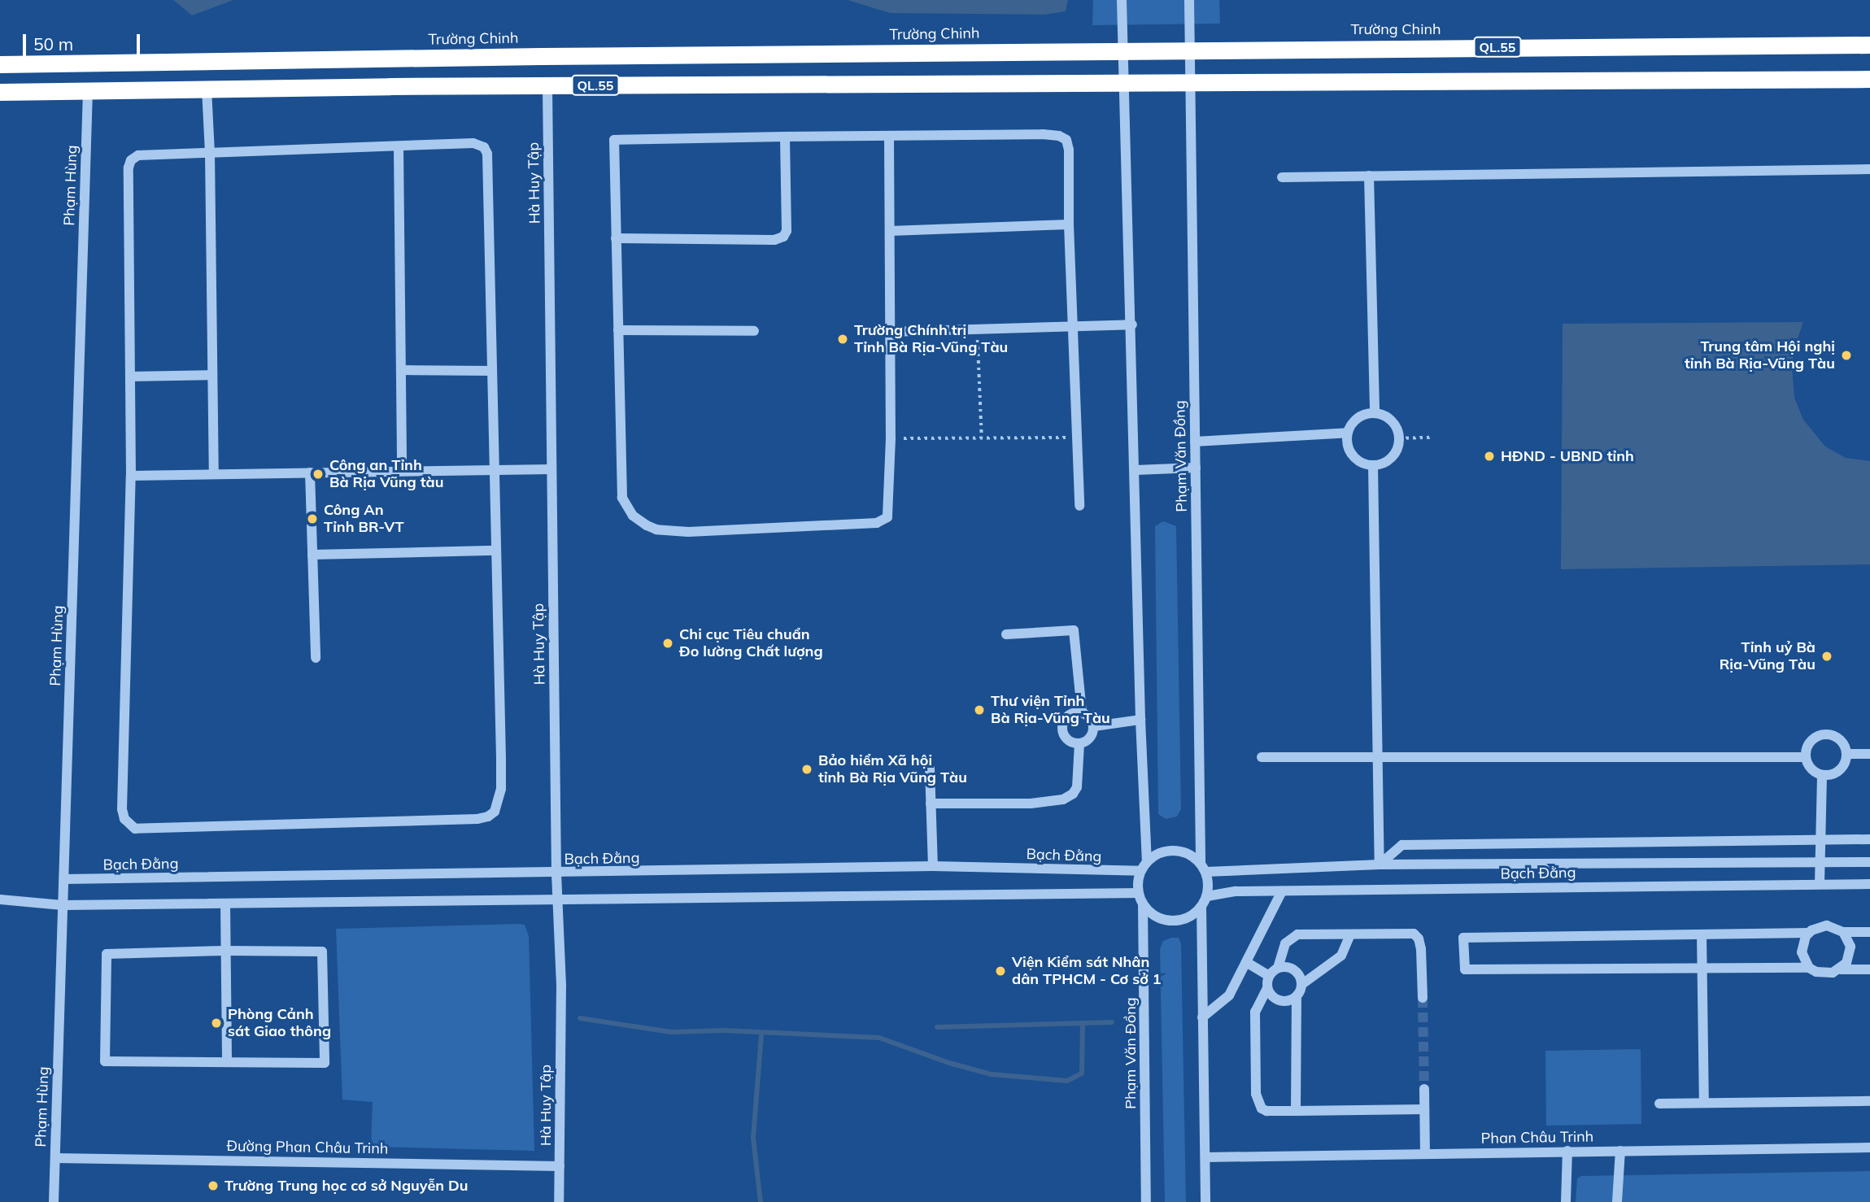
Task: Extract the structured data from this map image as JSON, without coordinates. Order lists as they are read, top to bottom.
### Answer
{
  "streets": {
    "highway": ["Trường Chinh", "QL.55"],
    "street": [
      "Hà Huy Tập",
      "Phạm Hùng",
      "Phạm Văn Đồng",
      "Bạch Đằng",
      "Phan Châu Trinh",
      "Đường Phan Châu Trinh"
    ]
  },
  "crossings": [
    ["Trường Chinh", "Phạm Văn Đồng"],
    ["QL.55", "Hà Huy Tập"],
    ["QL.55", "Phạm Hùng"],
    ["QL.55", "Phạm Văn Đồng"],
    ["Hà Huy Tập", "Bạch Đằng"],
    ["Hà Huy Tập", "Đường Phan Châu Trinh"],
    ["Phạm Hùng", "Bạch Đằng"],
    ["Phạm Hùng", "Đường Phan Châu Trinh"],
    ["Phạm Văn Đồng", "Bạch Đằng"]
  ],
  "places": [
    "Trường Chính trị Tỉnh Bà Rịa-Vũng Tàu",
    "Trung tâm Hội nghị tỉnh Bà Rịa-Vũng Tàu",
    "HĐND - UBND tỉnh",
    "Công an Tỉnh Bà Rịa Vũng tàu",
    "Công An Tỉnh BR-VT",
    "Chi cục Tiêu chuẩn Đo lường Chất lượng",
    "Tỉnh uỷ Bà Rịa-Vũng Tàu",
    "Thư viện Tỉnh Bà Rịa-Vũng Tàu",
    "Bảo hiểm Xã hội tỉnh Bà Rịa Vũng Tàu",
    "Viện Kiểm sát Nhân dân TPHCM - Cơ sở 1",
    "Phòng Cảnh sát Giao thông",
    "Trường Trung học cơ sở Nguyễn Du"
  ],
  "scale_bar": "50 m"
}
